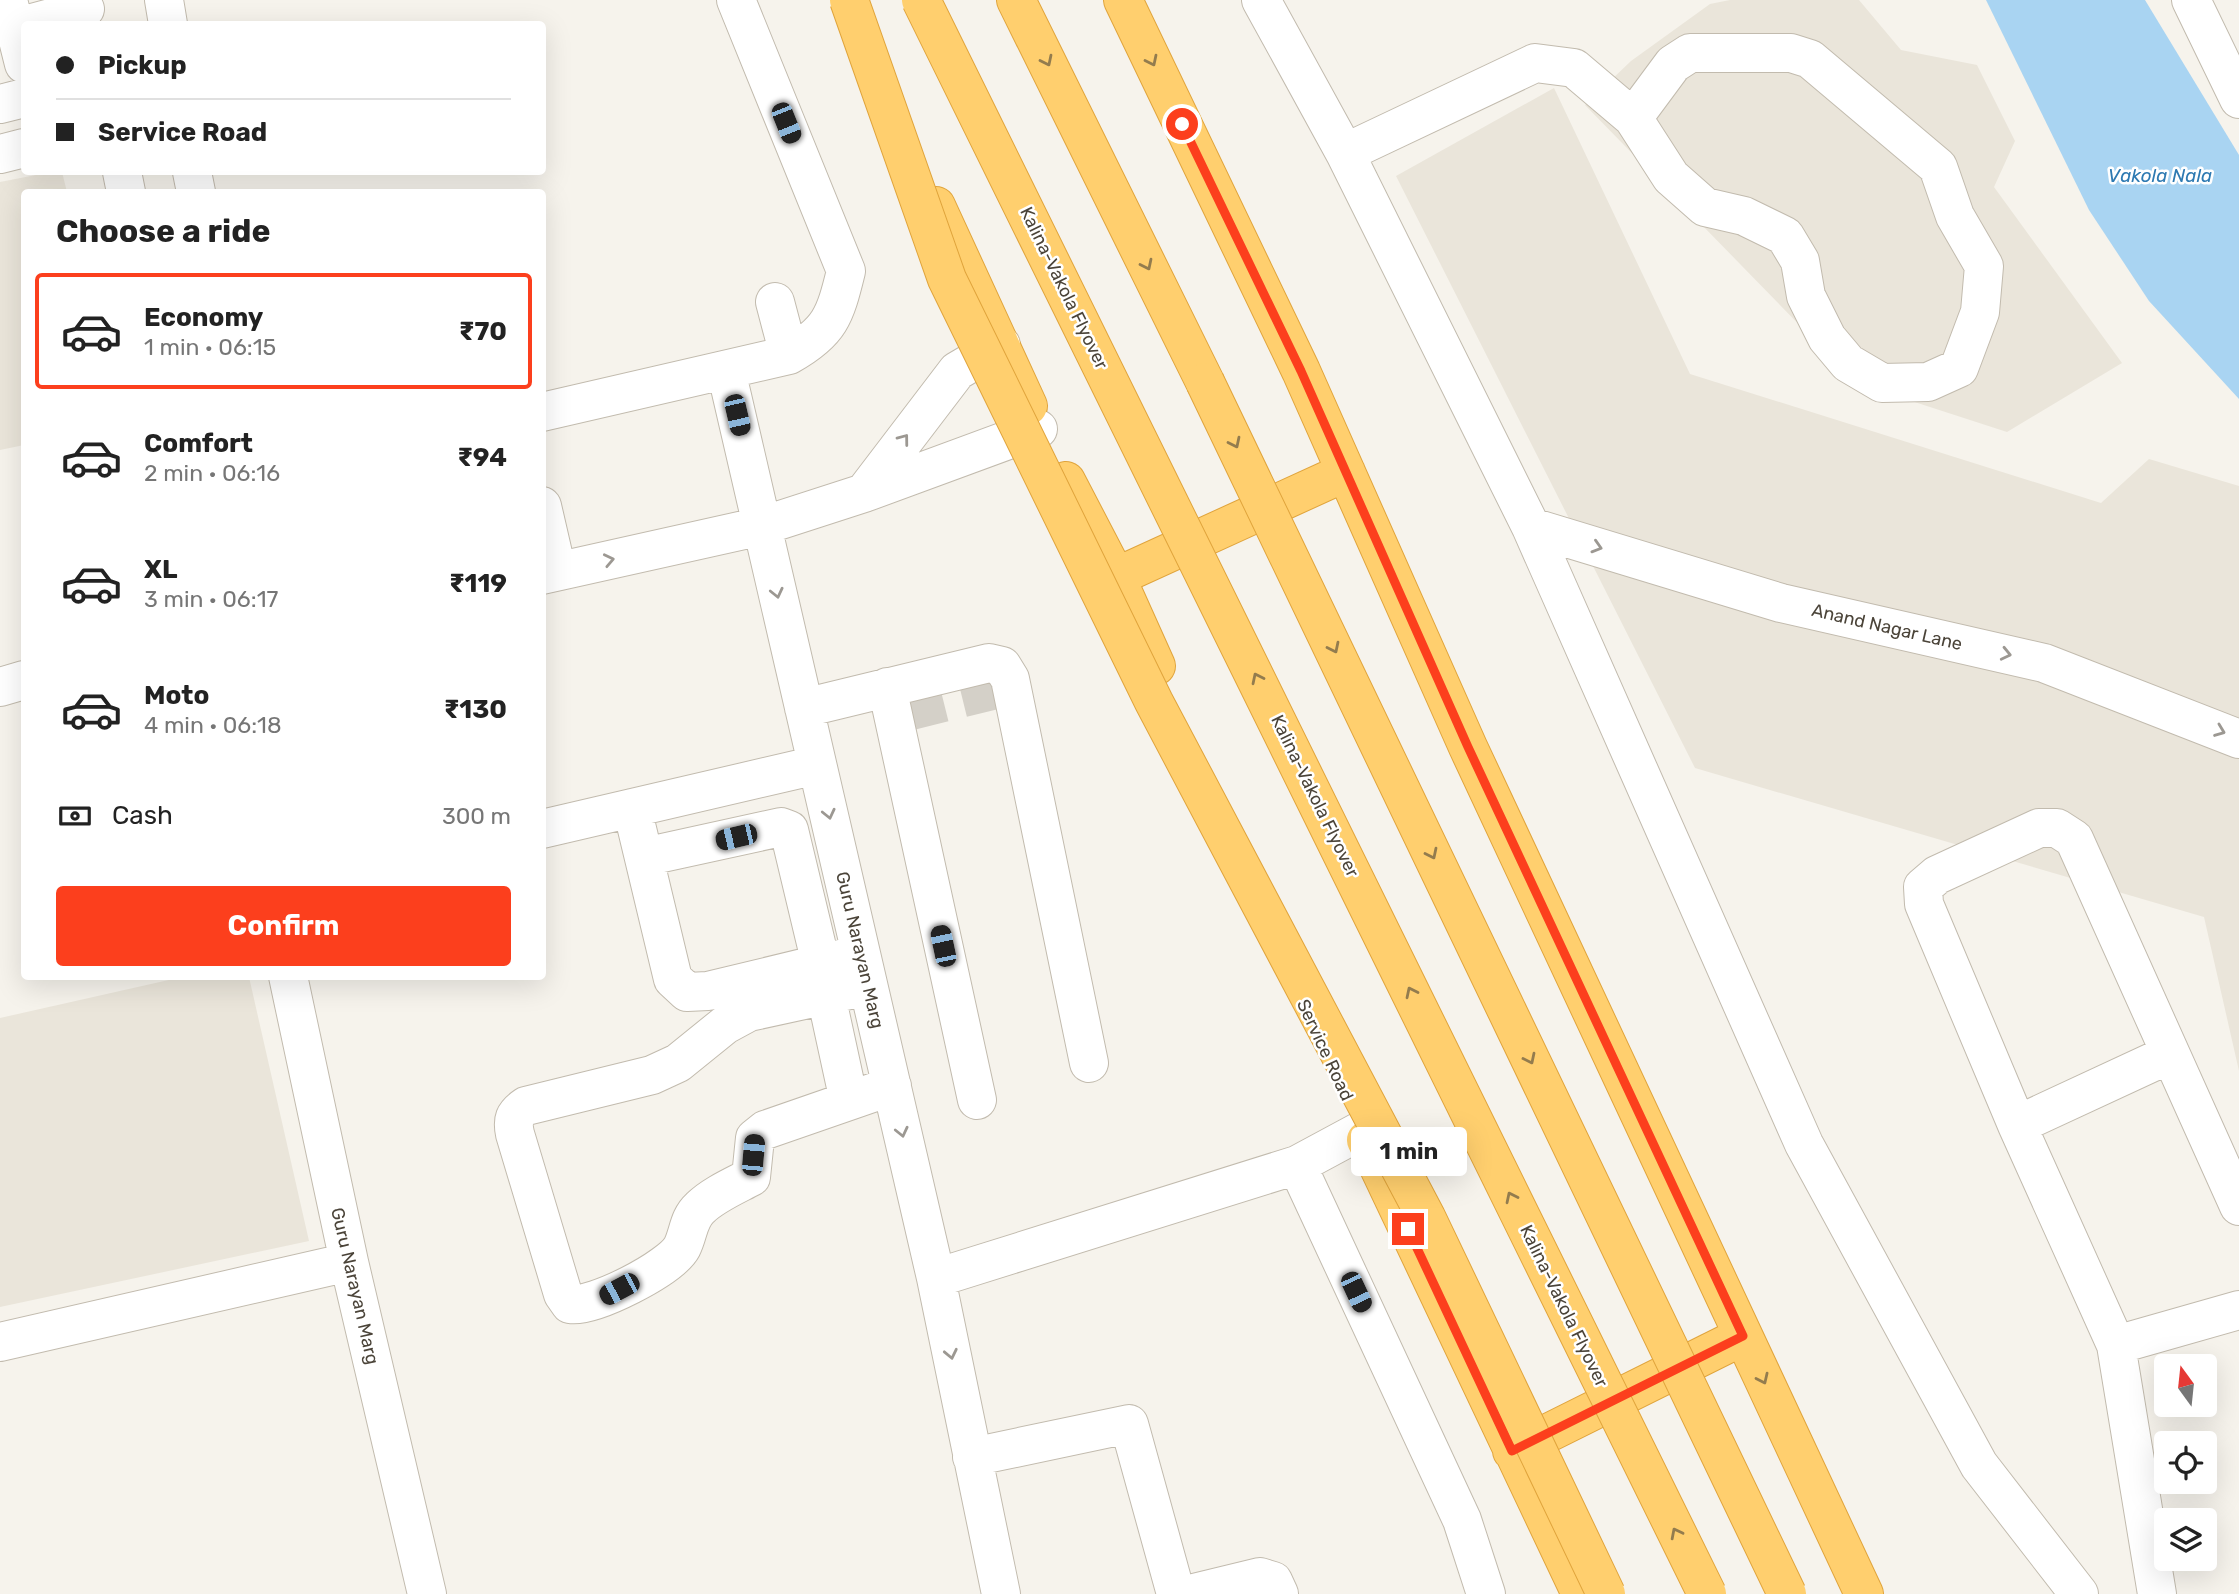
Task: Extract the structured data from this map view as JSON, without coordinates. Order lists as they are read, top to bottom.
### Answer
{
  "streets": {
    "highway": ["Kalina-Vakola Flyover", "Service Road"],
    "street": ["Anand Nagar Lane", "Guru Narayan Marg"]
  },
  "one_way": ["Anand Nagar Lane"],
  "water": ["Vakola Nala"],
  "north": "top",
  "page": {
    "banner": ["Pickup", "Service Road"],
    "heading": "Choose a ride",
    "list": [
      {
        "name": "Economy",
        "note": "1 min · 06:15",
        "value": "₹70"
      },
      {
        "name": "Comfort",
        "note": "2 min · 06:16",
        "value": "₹94"
      },
      {
        "name": "XL",
        "note": "3 min · 06:17",
        "value": "₹119"
      },
      {
        "name": "Moto",
        "note": "4 min · 06:18",
        "value": "₹130"
      }
    ],
    "pay": ["Cash", "300 m"],
    "buttons": "Confirm",
    "bubble": "1 min"
  }
}
